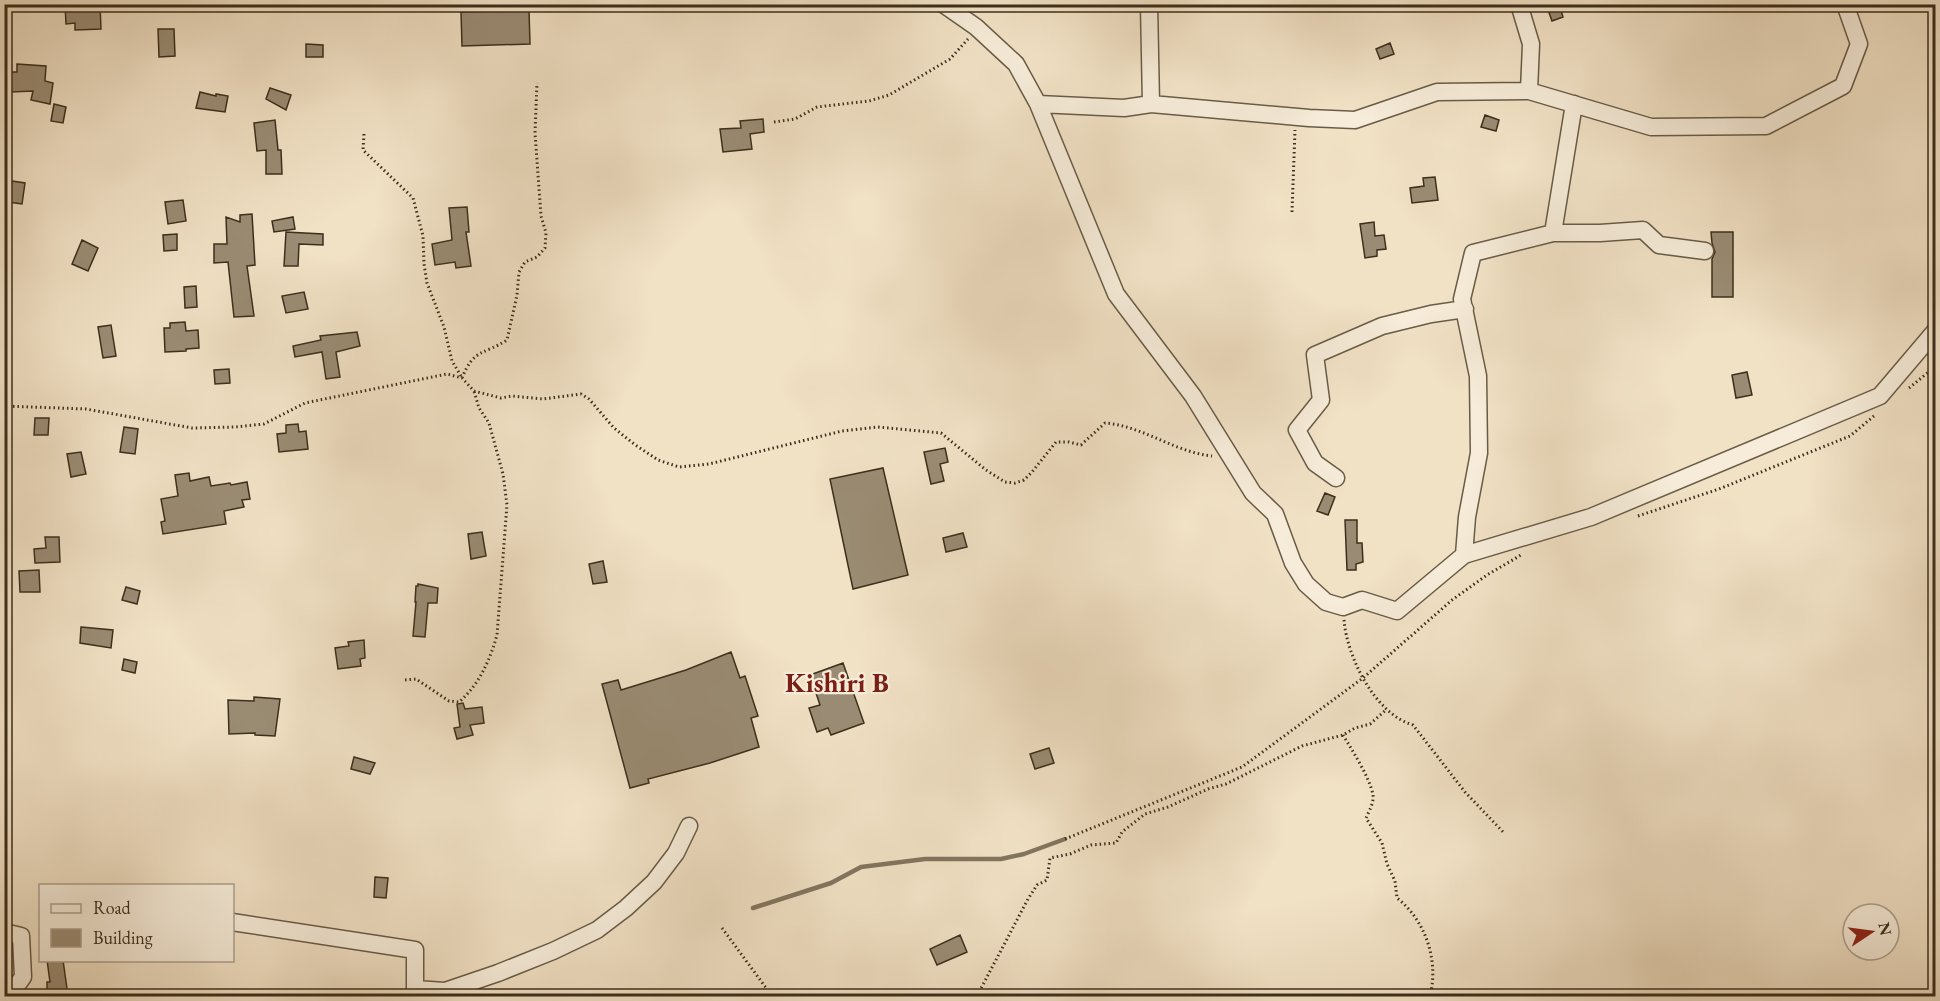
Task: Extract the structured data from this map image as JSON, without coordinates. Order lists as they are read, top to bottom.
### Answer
{
  "districts": ["Kishiri B"],
  "legend": ["Road", "Building"],
  "north": "right"
}
